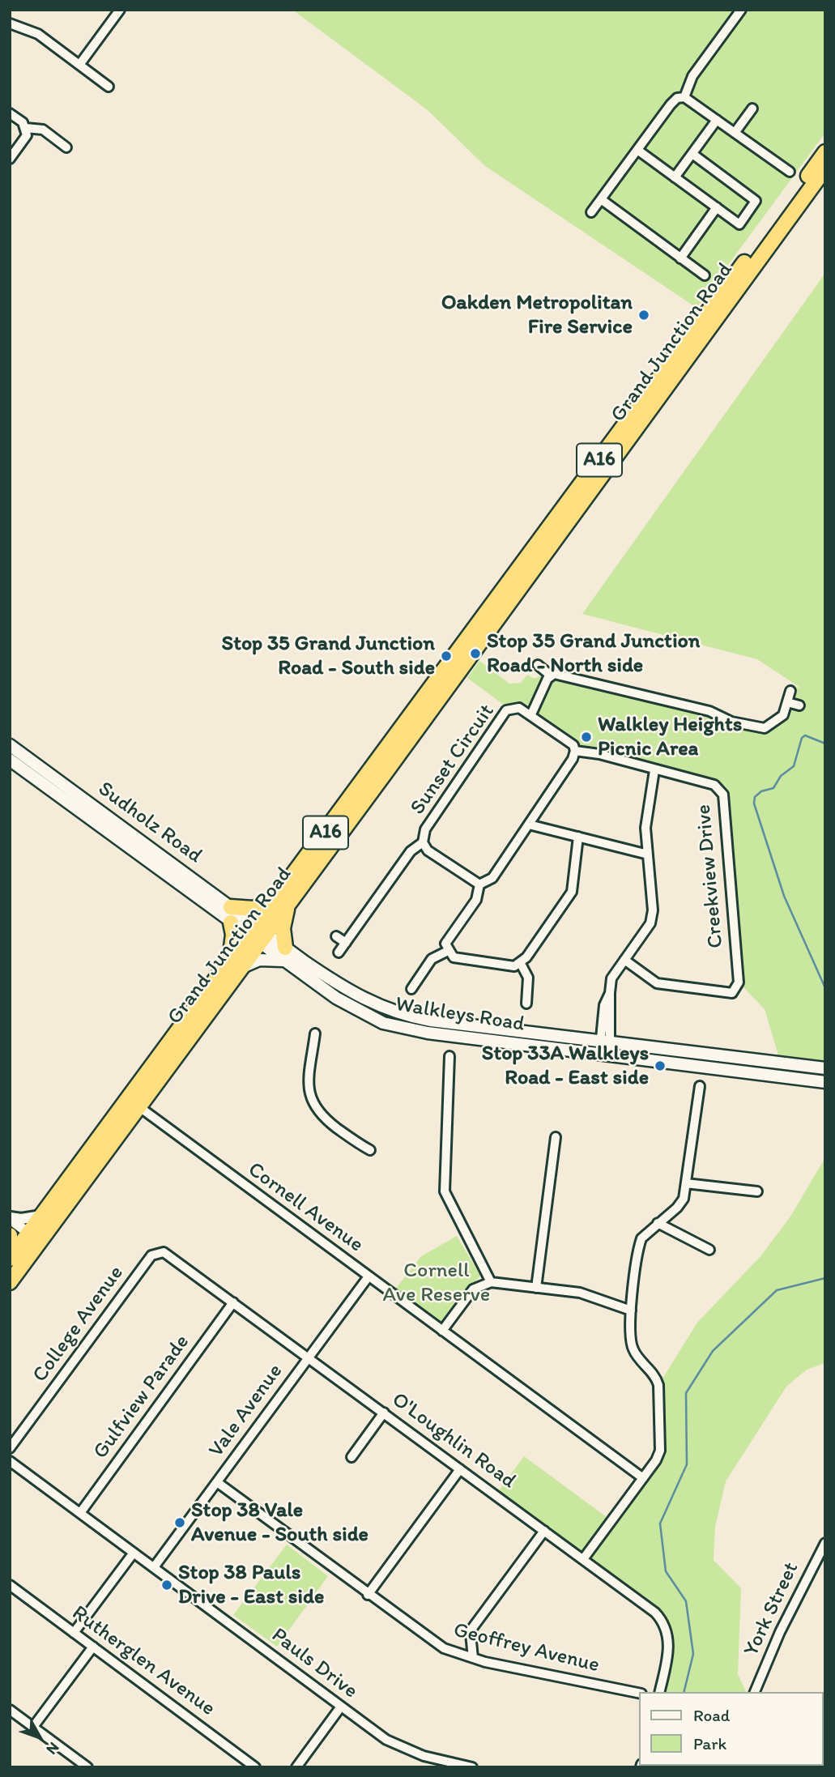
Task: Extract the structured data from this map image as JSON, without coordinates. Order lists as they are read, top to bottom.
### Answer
{
  "streets": {
    "highway": ["Grand Junction Road", "A16"],
    "main road": ["Sudholz Road", "Walkleys Road"],
    "street": [
      "Sunset Circuit",
      "Creekview Drive",
      "Cornell Avenue",
      "College Avenue",
      "Gulfview Parade",
      "Vale Avenue",
      "O'Loughlin Road",
      "York Street",
      "Geoffrey Avenue",
      "Rutherglen Avenue",
      "Pauls Drive"
    ]
  },
  "crossings": [
    ["Grand Junction Road", "Sudholz Road"],
    ["Grand Junction Road", "Walkleys Road"],
    ["Grand Junction Road", "Cornell Avenue"],
    ["Sunset Circuit", "Creekview Drive"],
    ["Sudholz Road", "Walkleys Road"],
    ["Cornell Avenue", "Vale Avenue"],
    ["College Avenue", "O'Loughlin Road"],
    ["Gulfview Parade", "O'Loughlin Road"],
    ["Gulfview Parade", "Pauls Drive"],
    ["Vale Avenue", "O'Loughlin Road"],
    ["Vale Avenue", "Geoffrey Avenue"],
    ["Vale Avenue", "Pauls Drive"]
  ],
  "parks": ["Cornell Ave Reserve"],
  "places": [
    "Oakden Metropolitan Fire Service",
    "Stop 35 Grand Junction Road - North side",
    "Stop 35 Grand Junction Road - South side",
    "Walkley Heights Picnic Area",
    "Stop 33A Walkleys Road - East side",
    "Stop 38 Vale Avenue - South side",
    "Stop 38 Pauls Drive - East side"
  ],
  "legend": ["Road", "Park"],
  "north": "bottom right"
}
